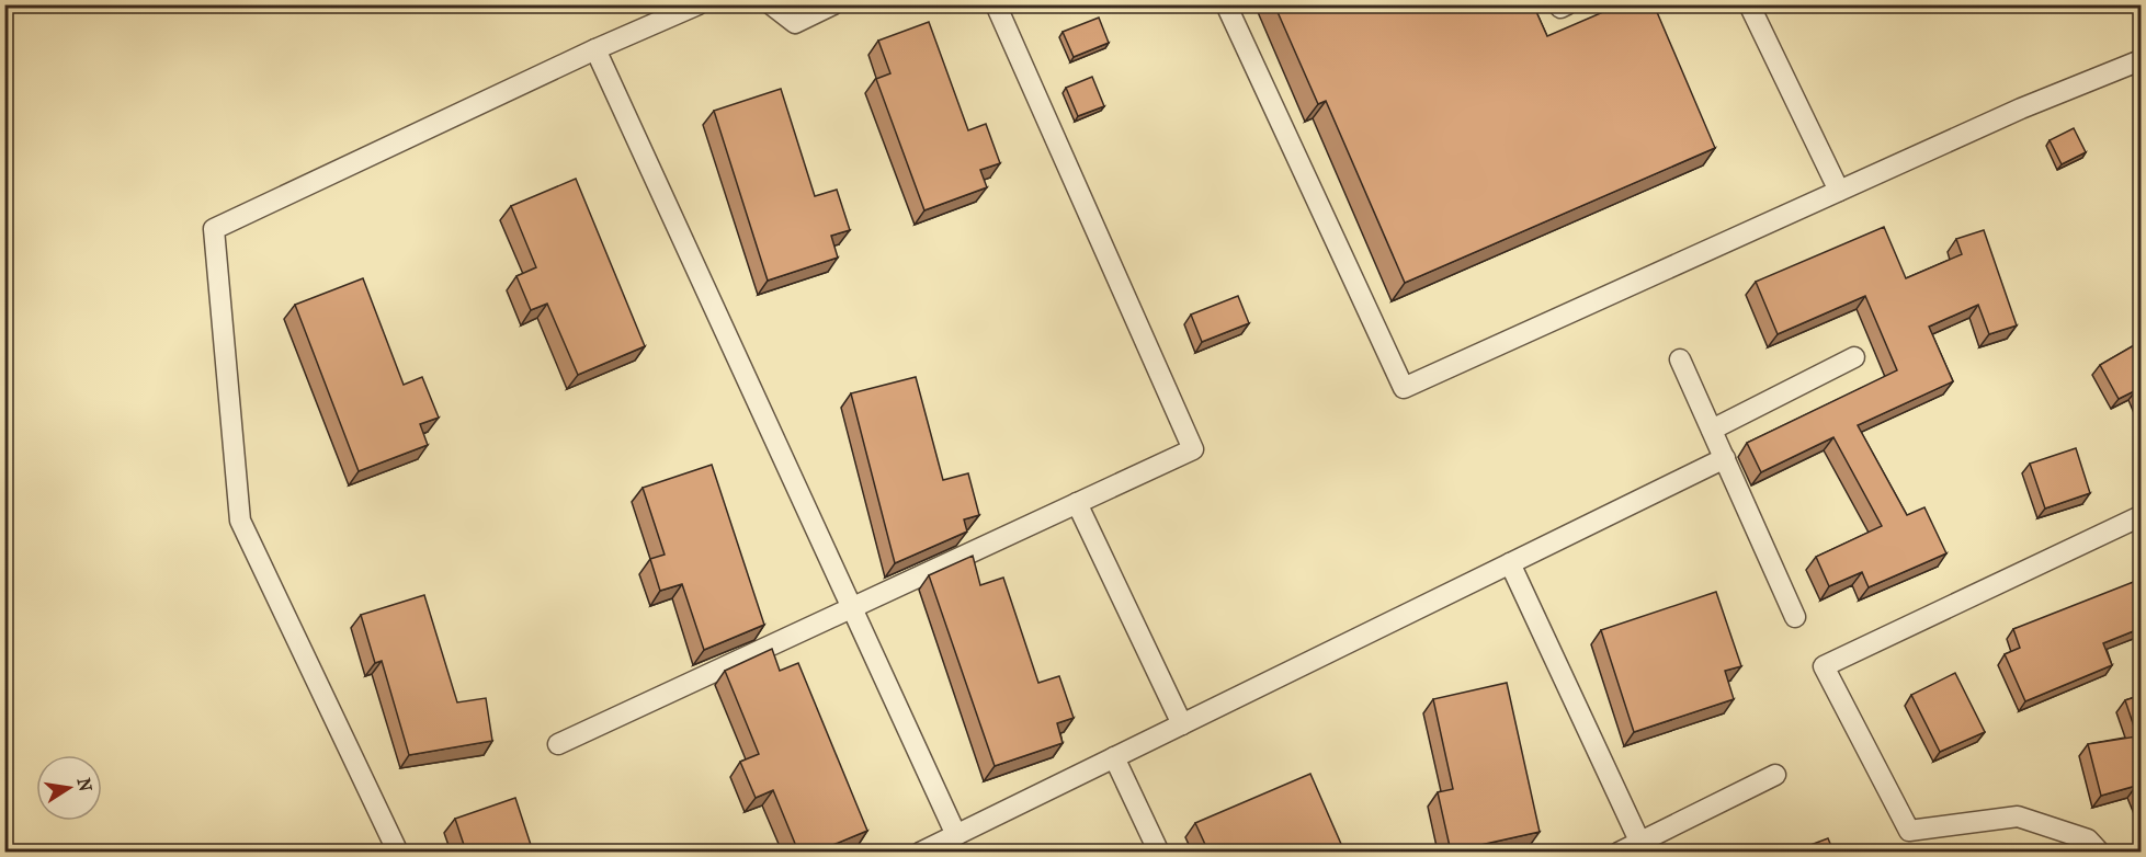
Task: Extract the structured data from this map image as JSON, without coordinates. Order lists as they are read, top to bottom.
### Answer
{
  "north": "right"
}
